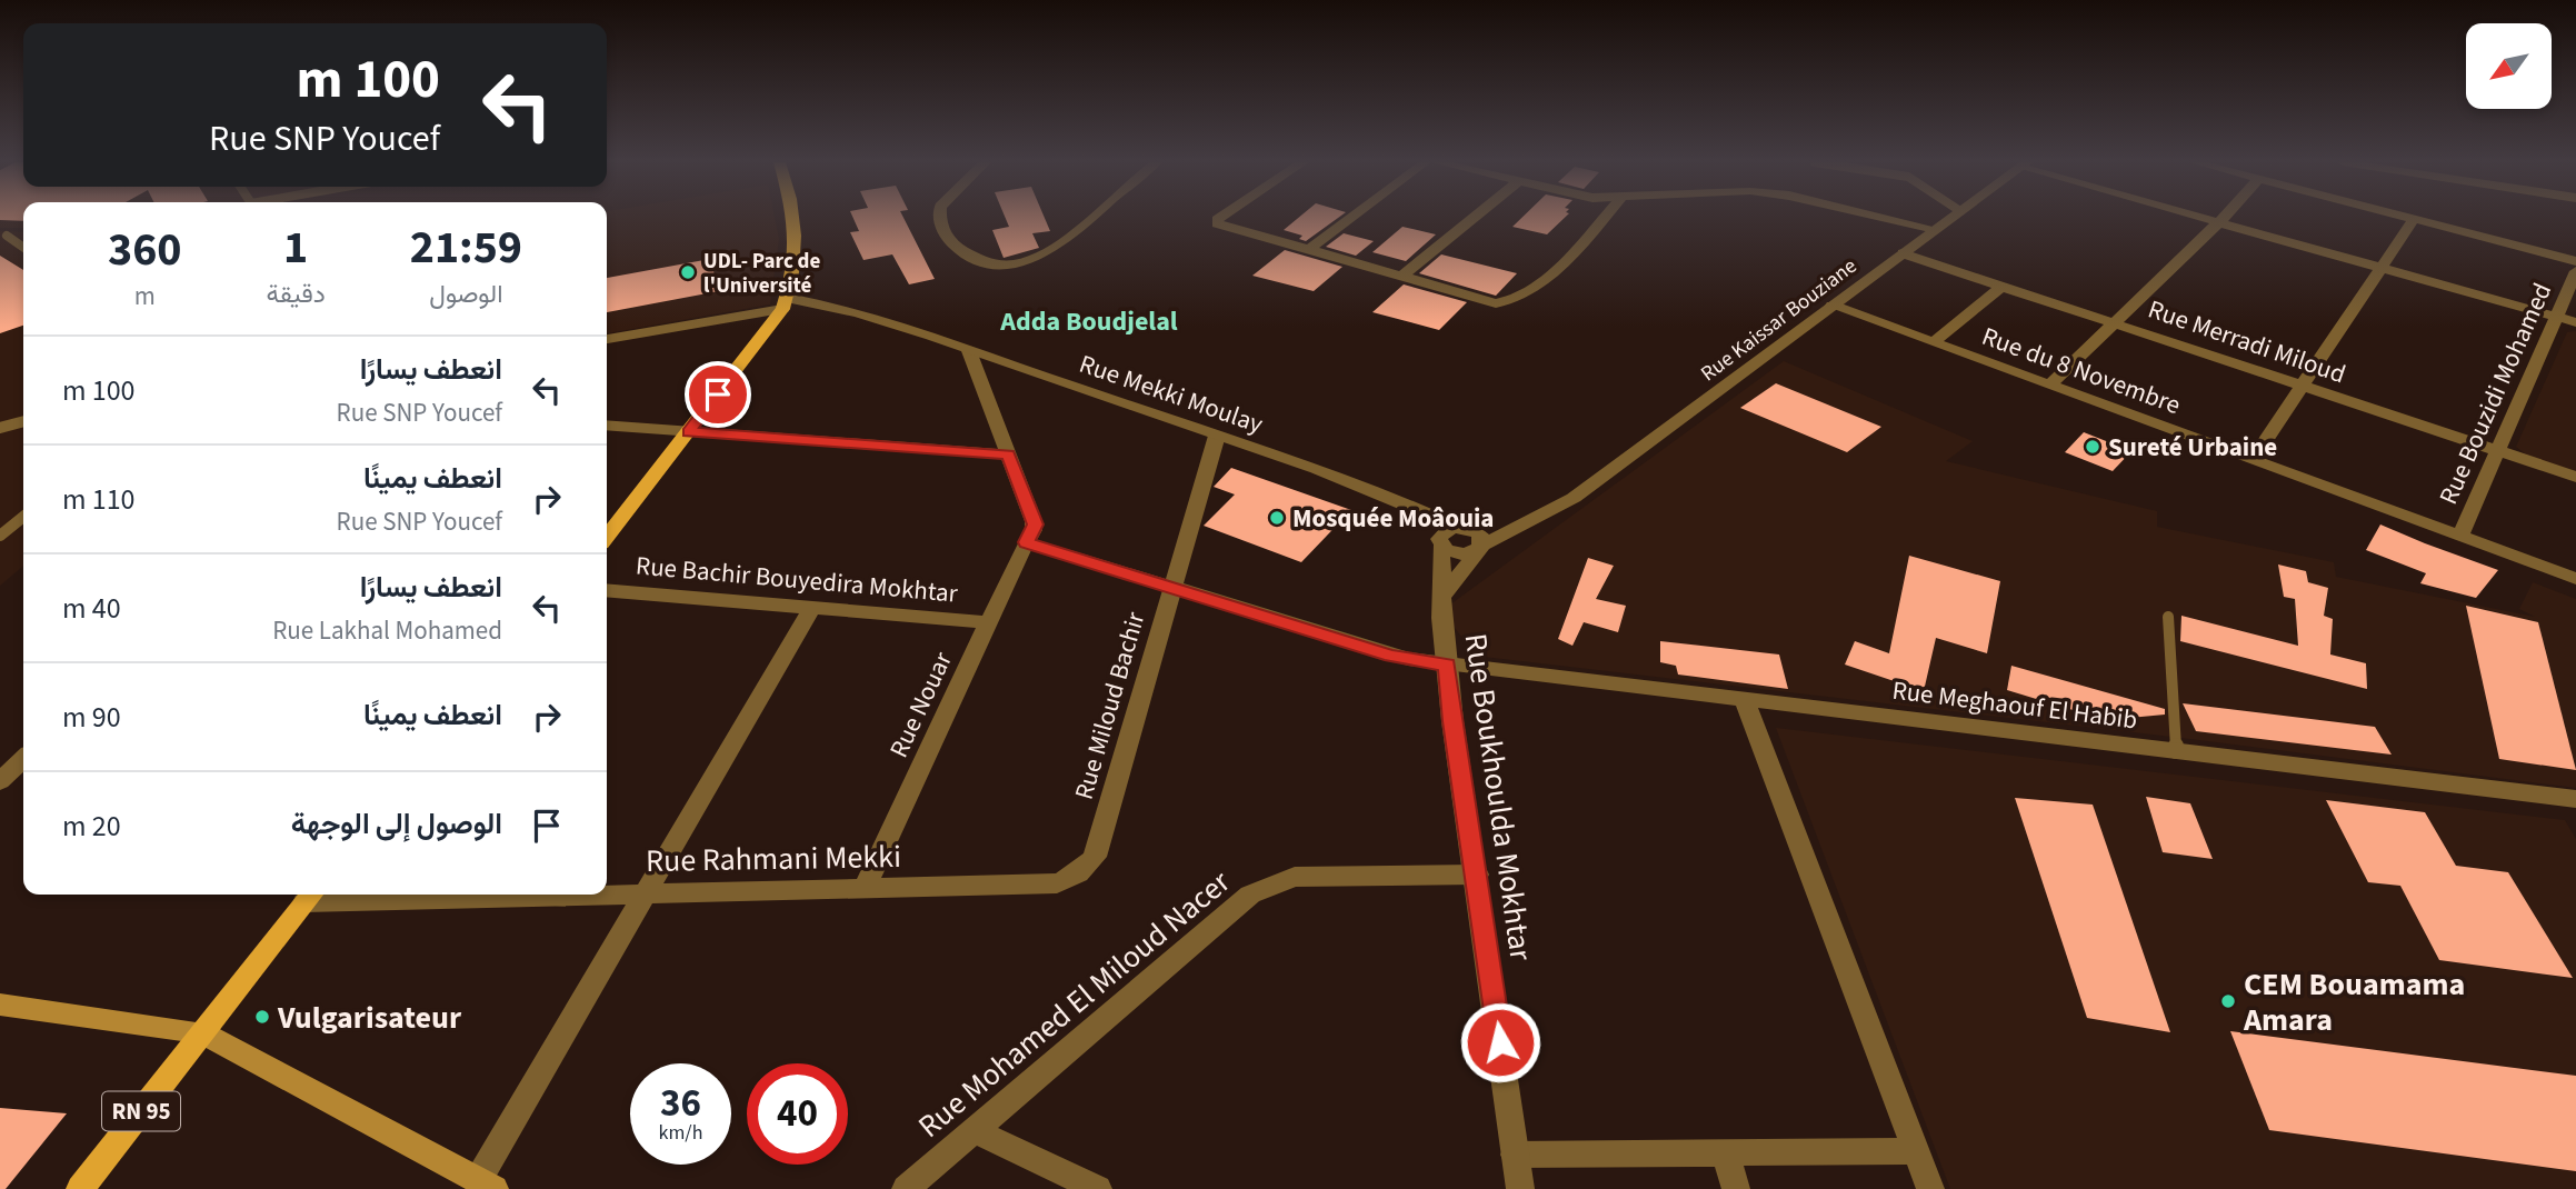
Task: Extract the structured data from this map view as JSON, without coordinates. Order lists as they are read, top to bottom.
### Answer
{
  "streets": {
    "main road": ["RN 95"],
    "street": [
      "Rue Kaissar Bouziane",
      "Rue Merradi Miloud",
      "Rue du 8 Novembre",
      "Rue Mekki Moulay",
      "Rue Bouzidi Mohamed",
      "Rue Bachir Bouyedira Mokhtar",
      "Rue Nouar",
      "Rue Meghaouf El Habib",
      "Rue Miloud Bachir",
      "Rue Boukhoulda Mokhtar",
      "Rue Rahmani Mekki",
      "Rue Mohamed El Miloud Nacer"
    ]
  },
  "crossings": [
    ["Rue Kaissar Bouziane", "Rue Merradi Miloud"],
    ["Rue Kaissar Bouziane", "Rue du 8 Novembre"],
    ["Rue Merradi Miloud", "Rue Bouzidi Mohamed"],
    ["Rue du 8 Novembre", "Rue Bouzidi Mohamed"],
    ["Rue Mekki Moulay", "Rue Miloud Bachir"],
    ["Rue Bachir Bouyedira Mokhtar", "Rue Nouar"],
    ["Rue Nouar", "Rue Meghaouf El Habib"],
    ["Rue Nouar", "Rue Rahmani Mekki"],
    ["Rue Meghaouf El Habib", "Rue Miloud Bachir"],
    ["Rue Meghaouf El Habib", "Rue Boukhoulda Mokhtar"],
    ["Rue Miloud Bachir", "Rue Rahmani Mekki"],
    ["Rue Boukhoulda Mokhtar", "Rue Mohamed El Miloud Nacer"]
  ],
  "districts": ["Adda Boudjelal"],
  "places": [
    "UDL- Parc de l'Université",
    "Sureté Urbaine",
    "Mosquée Moâouia",
    "CEM Bouamama Amara",
    "Vulgarisateur"
  ],
  "north": "bottom left",
  "page": {
    "turn": ["100 m", "Rue SNP Youcef"],
    "eta": [
      "21:59",
      "الوصول",
      "1",
      "دقيقة",
      "360",
      "m"
    ],
    "list": [
      {
        "name": "انعطف يسارًا",
        "note": "Rue SNP Youcef",
        "value": "100 m"
      },
      {
        "name": "انعطف يمينًا",
        "note": "Rue SNP Youcef",
        "value": "110 m"
      },
      {
        "name": "انعطف يسارًا",
        "note": "Rue Lakhal Mohamed",
        "value": "40 m"
      },
      {
        "name": "انعطف يمينًا",
        "value": "90 m"
      },
      {
        "name": "الوصول إلى الوجهة",
        "value": "20 m"
      }
    ],
    "speed": "36 km/h",
    "limit": "40"
  }
}
